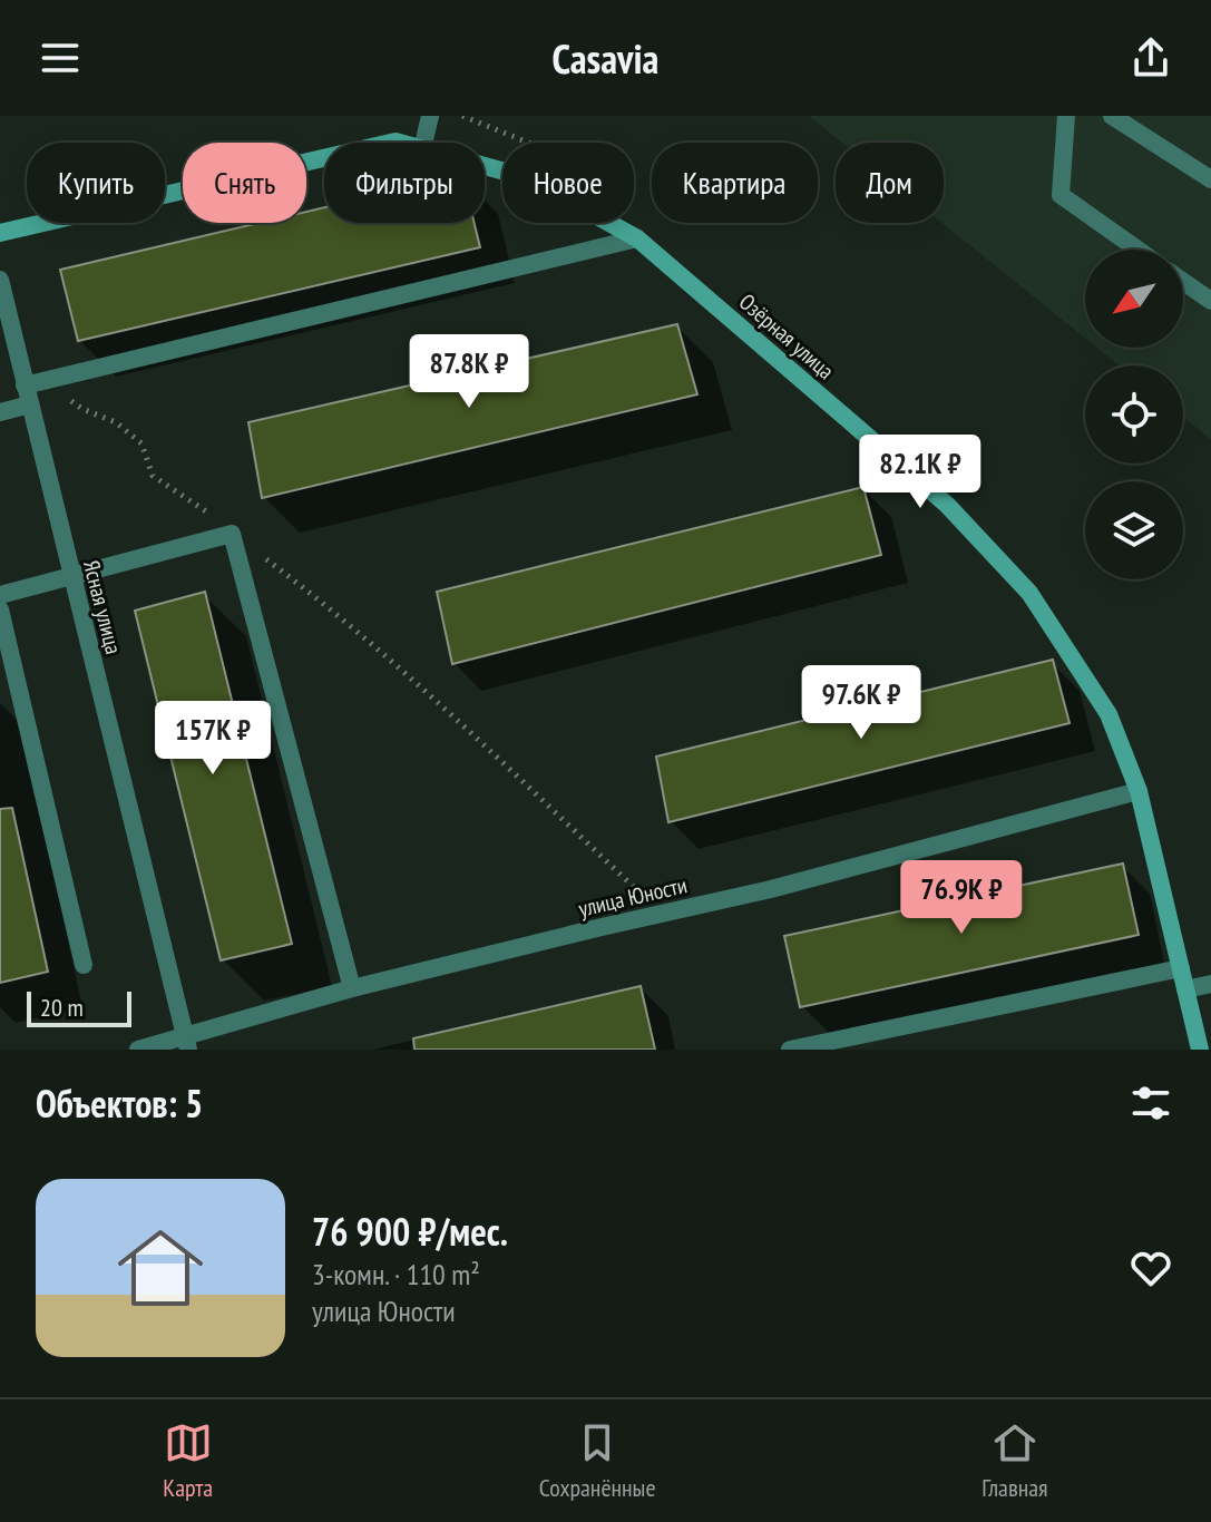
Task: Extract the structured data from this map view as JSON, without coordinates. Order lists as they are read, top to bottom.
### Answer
{
  "streets": {
    "street": ["Озёрная улица", "Ясная улица", "улица Юности"]
  },
  "crossings": [
    ["Озёрная улица", "улица Юности"],
    ["Ясная улица", "улица Юности"]
  ],
  "scale_bar": "20 m",
  "north": "bottom left",
  "page": {
    "header": "Casavia",
    "chip": [
      "Купить",
      "Снять",
      "Фильтры",
      "Новое",
      "Квартира",
      "Дом"
    ],
    "price": [
      "87.8K ₽",
      "82.1K ₽",
      "97.6K ₽",
      "157K ₽",
      "76.9K ₽"
    ],
    "scale": "20 m",
    "heading": "Объектов: 5",
    "list": [
      {
        "name": "76 900 ₽/мес.",
        "note": "3-комн. · 110 m² · улица Юности"
      }
    ],
    "tabs": ["Карта", "Сохранённые", "Главная"]
  }
}
